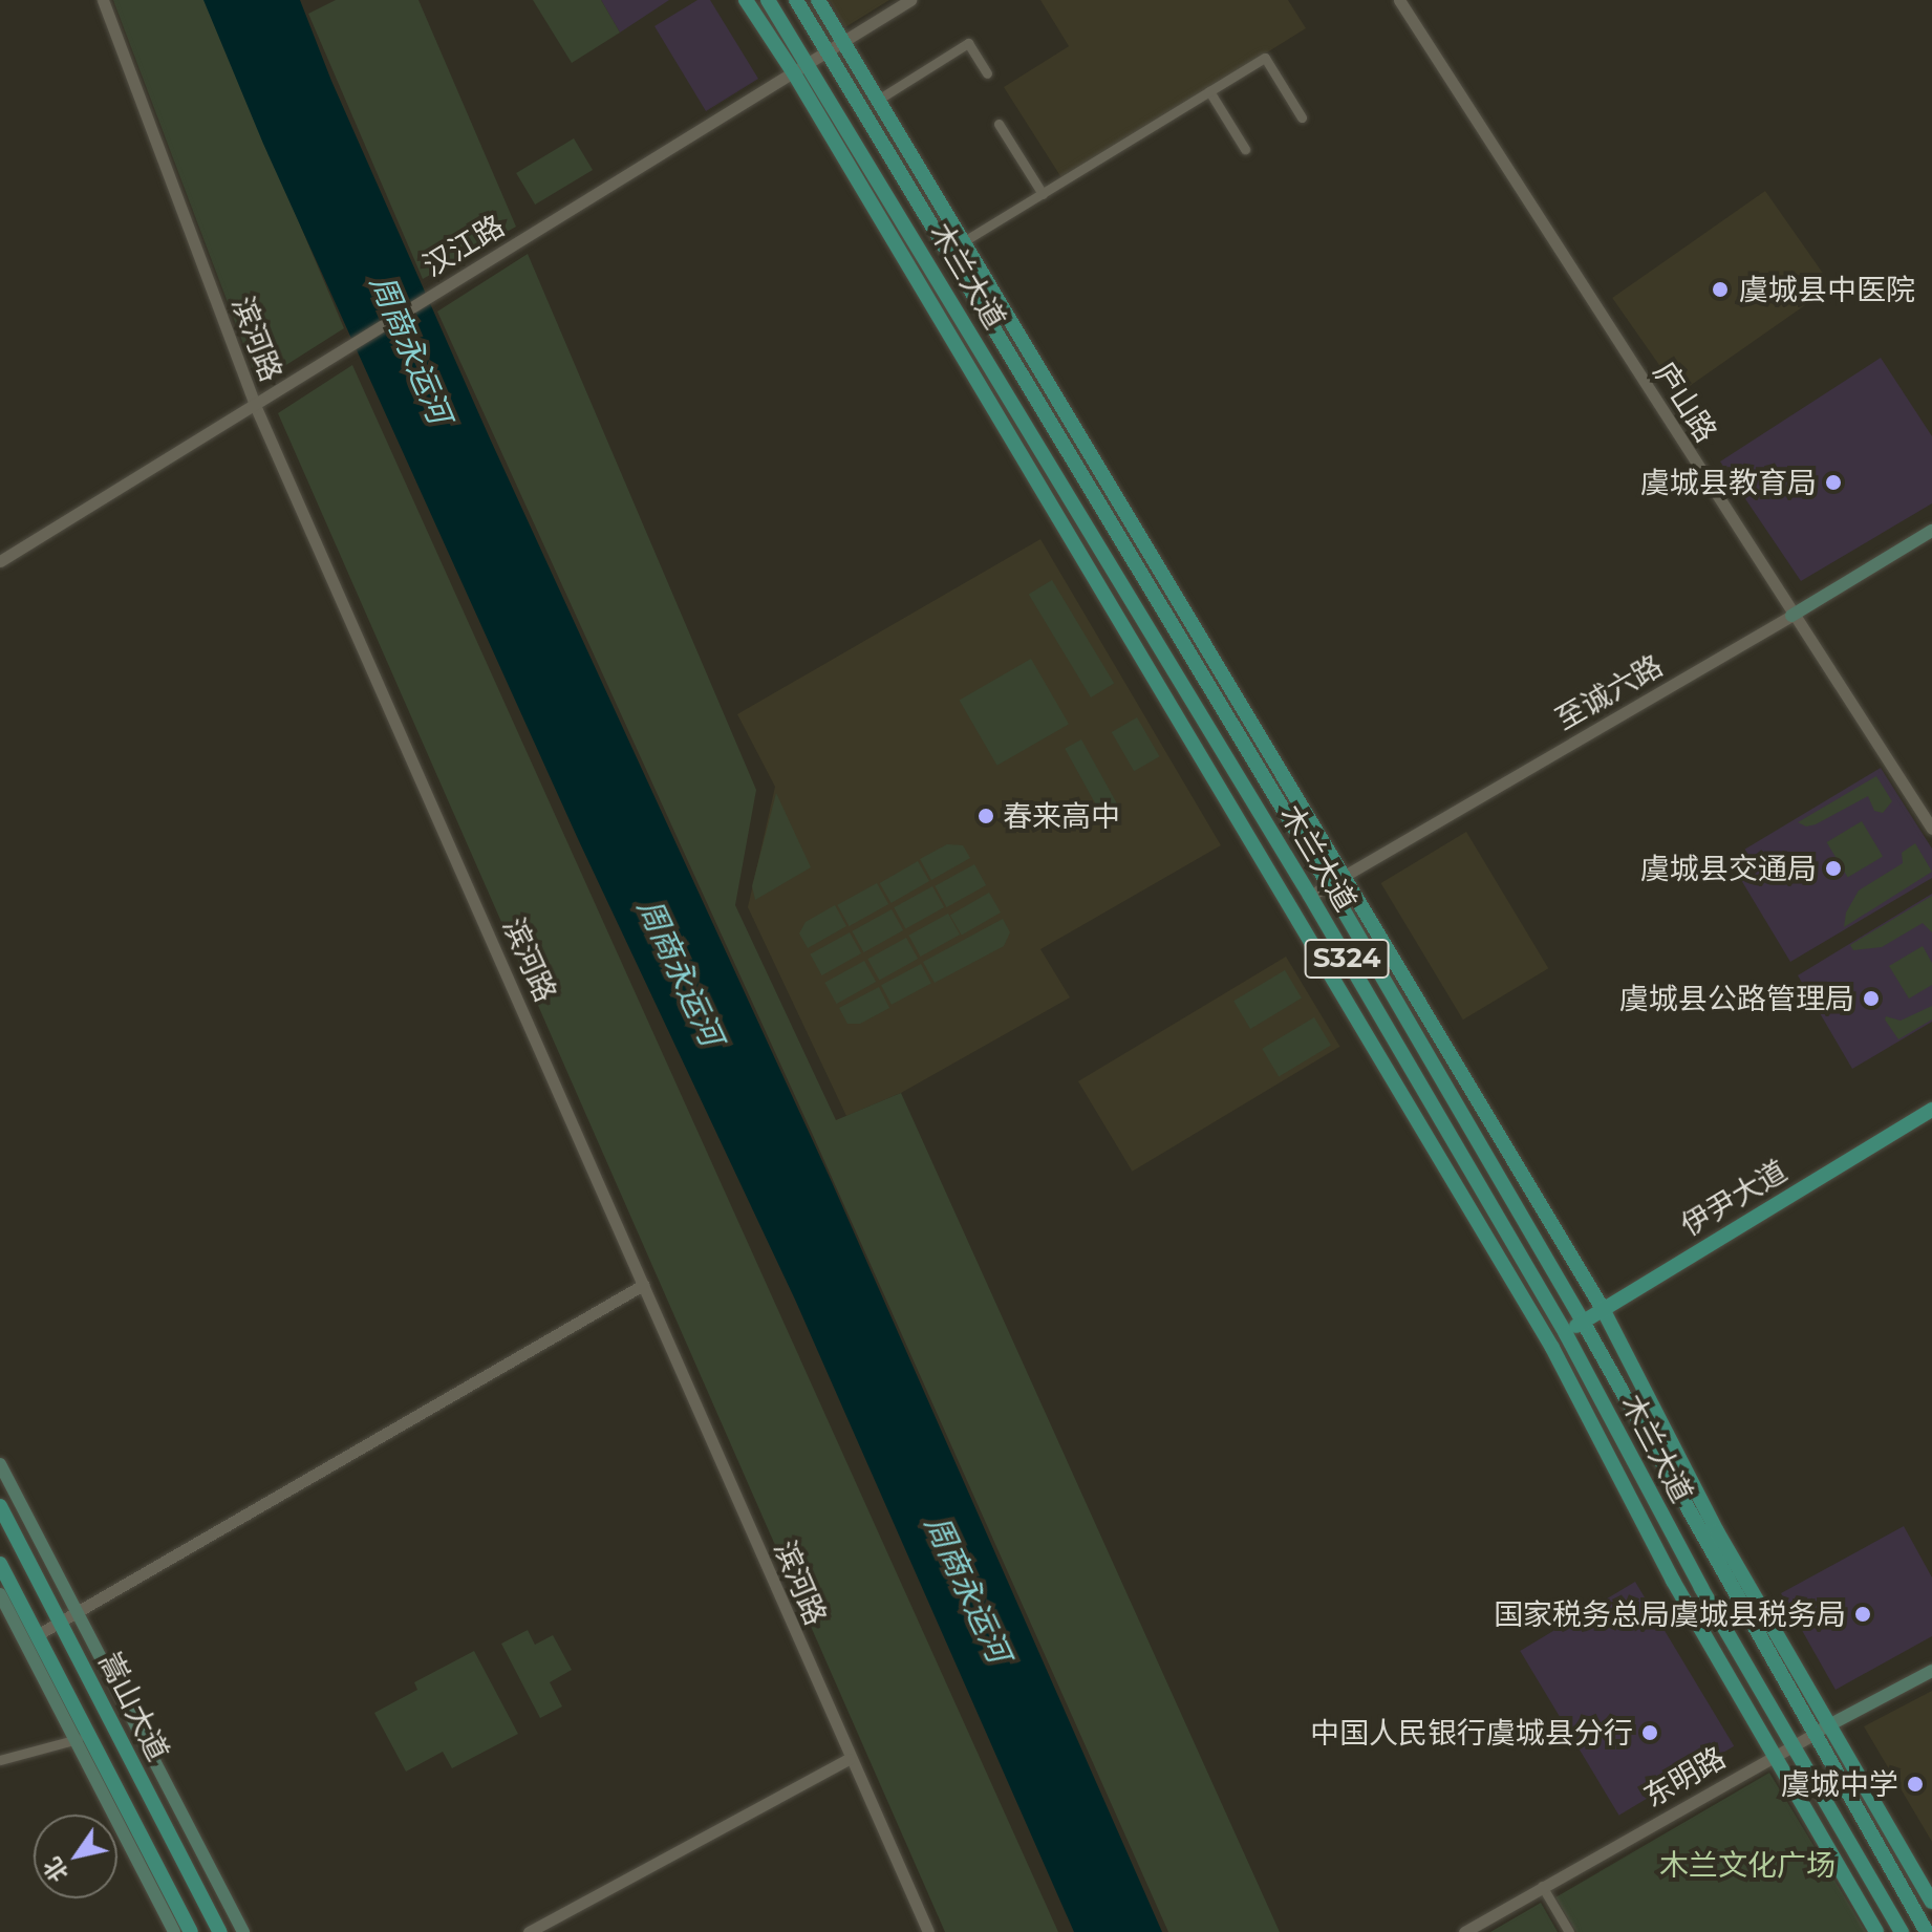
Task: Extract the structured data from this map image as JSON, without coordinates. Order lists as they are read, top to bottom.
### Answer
{
  "streets": {
    "main road": [
      "木兰大道",
      "至诚六路",
      "S324",
      "伊尹大道",
      "嵩山大道",
      "东明路"
    ],
    "street": ["汉江路", "滨河路", "庐山路"]
  },
  "crossings": [
    ["汉江路", "木兰大道"],
    ["汉江路", "滨河路"],
    ["木兰大道", "至诚六路"],
    ["木兰大道", "伊尹大道"],
    ["木兰大道", "东明路"],
    ["庐山路", "至诚六路"]
  ],
  "water": ["周商永运河"],
  "parks": ["木兰文化广场"],
  "places": [
    "虞城县中医院",
    "虞城县教育局",
    "春来高中",
    "虞城县交通局",
    "虞城县公路管理局",
    "国家税务总局虞城县税务局",
    "中国人民银行虞城县分行",
    "虞城中学"
  ],
  "north": "bottom left"
}
